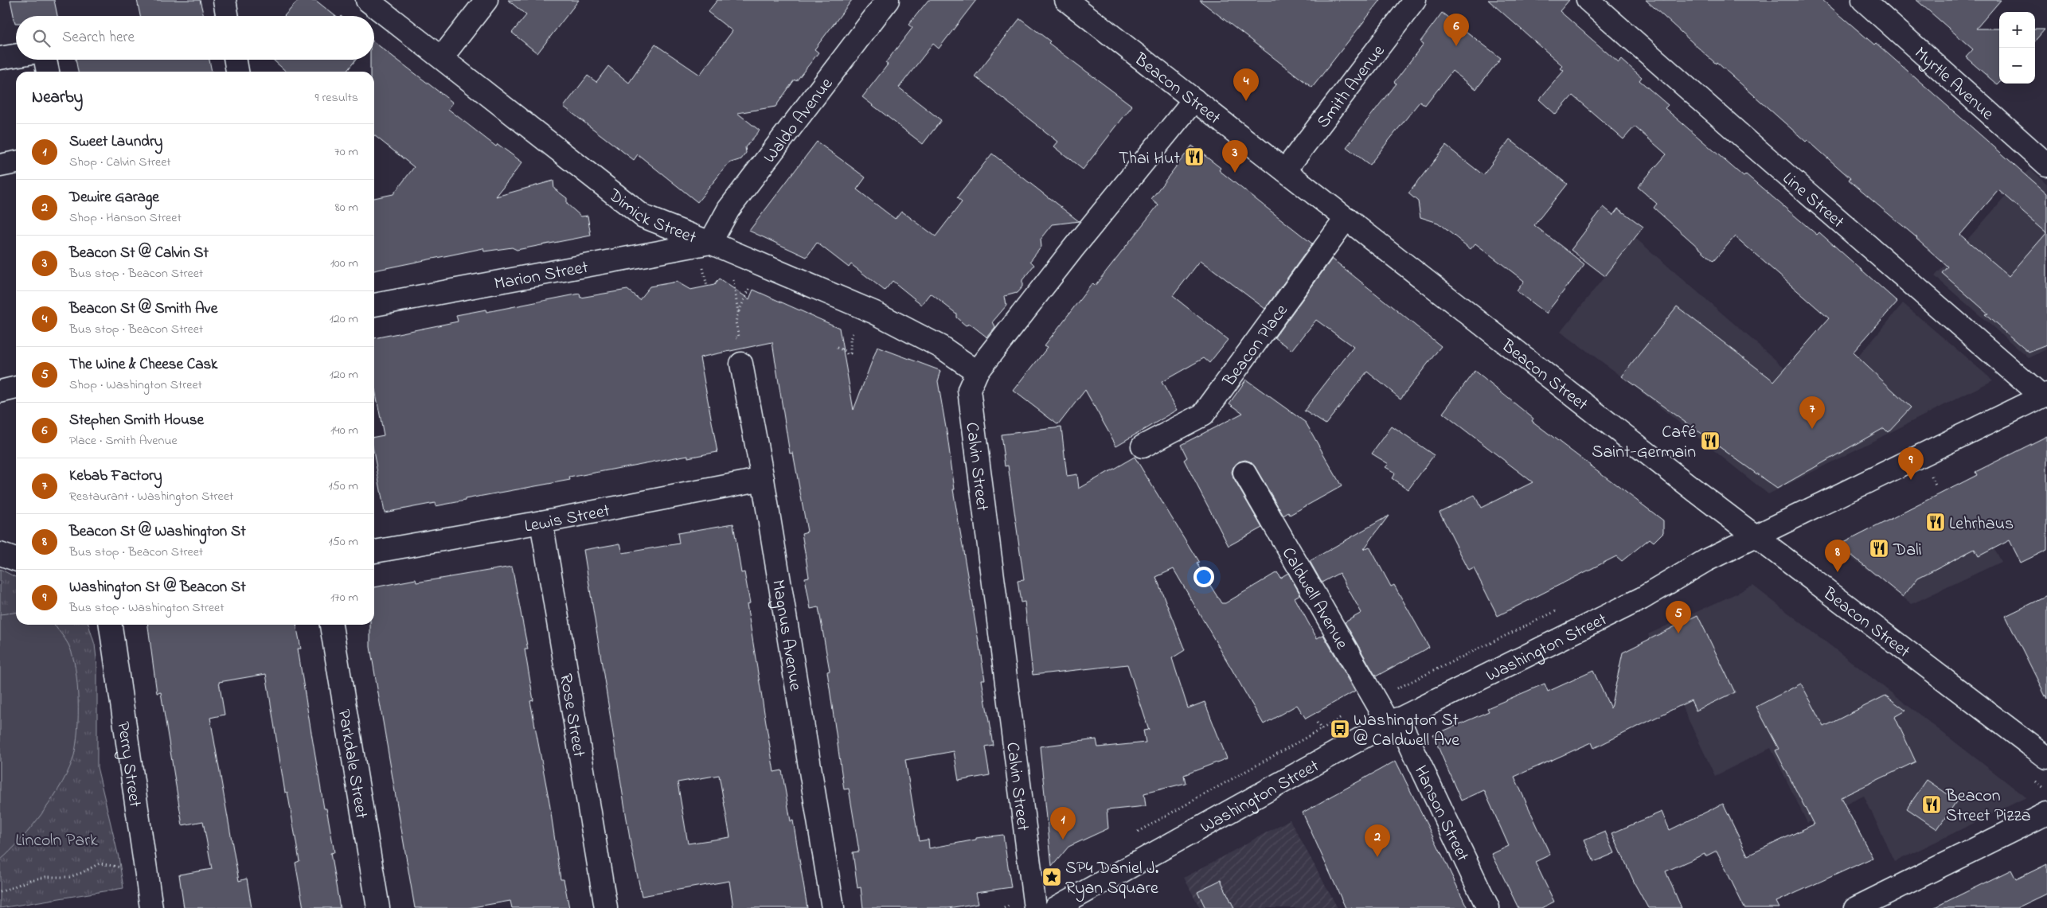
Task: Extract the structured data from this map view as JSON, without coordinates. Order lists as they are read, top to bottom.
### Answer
{
  "streets": {
    "street": [
      "Myrtle Avenue",
      "Smith Avenue",
      "Beacon Street",
      "Waldo Avenue",
      "Line Street",
      "Dimick Street",
      "Marion Street",
      "Beacon Place",
      "Calvin Street",
      "Lewis Street",
      "Caldwell Avenue",
      "Magnus Avenue",
      "Washington Street",
      "Rose Street",
      "Perry Street",
      "Parkdale Street",
      "Hanson Street"
    ]
  },
  "crossings": [
    ["Smith Avenue", "Beacon Street"],
    ["Beacon Street", "Beacon Place"],
    ["Beacon Street", "Calvin Street"],
    ["Beacon Street", "Washington Street"],
    ["Waldo Avenue", "Dimick Street"],
    ["Waldo Avenue", "Marion Street"],
    ["Line Street", "Washington Street"],
    ["Dimick Street", "Marion Street"],
    ["Dimick Street", "Calvin Street"],
    ["Lewis Street", "Magnus Avenue"],
    ["Lewis Street", "Rose Street"],
    ["Caldwell Avenue", "Washington Street"],
    ["Caldwell Avenue", "Hanson Street"],
    ["Washington Street", "Hanson Street"]
  ],
  "parks": ["Lincoln Park"],
  "places": {
    "restaurant": [
      "Thai Hut",
      "Café Saint-Germain",
      "Lehrhaus",
      "Dali",
      "Beacon Street Pizza"
    ],
    "bus stop": ["Washington St @ Caldwell Ave"],
    "place": ["SP4 Daniel J. Ryan Square"]
  },
  "page": {
    "map_buttons": ["+", "−"],
    "pins": [
      "6",
      "4",
      "3",
      "7",
      "9",
      "8",
      "5",
      "1",
      "2"
    ],
    "search": "Search here",
    "heading": ["Nearby", "9 results"],
    "list": [
      {
        "mark": "1",
        "name": "Sweet Laundry",
        "note": "Shop · Calvin Street",
        "value": "70 m"
      },
      {
        "mark": "2",
        "name": "Dewire Garage",
        "note": "Shop · Hanson Street",
        "value": "80 m"
      },
      {
        "mark": "3",
        "name": "Beacon St @ Calvin St",
        "note": "Bus stop · Beacon Street",
        "value": "100 m"
      },
      {
        "mark": "4",
        "name": "Beacon St @ Smith Ave",
        "note": "Bus stop · Beacon Street",
        "value": "120 m"
      },
      {
        "mark": "5",
        "name": "The Wine & Cheese Cask",
        "note": "Shop · Washington Street",
        "value": "120 m"
      },
      {
        "mark": "6",
        "name": "Stephen Smith House",
        "note": "Place · Smith Avenue",
        "value": "140 m"
      },
      {
        "mark": "7",
        "name": "Kebab Factory",
        "note": "Restaurant · Washington Street",
        "value": "150 m"
      },
      {
        "mark": "8",
        "name": "Beacon St @ Washington St",
        "note": "Bus stop · Beacon Street",
        "value": "150 m"
      },
      {
        "mark": "9",
        "name": "Washington St @ Beacon St",
        "note": "Bus stop · Washington Street",
        "value": "170 m"
      }
    ]
  }
}
